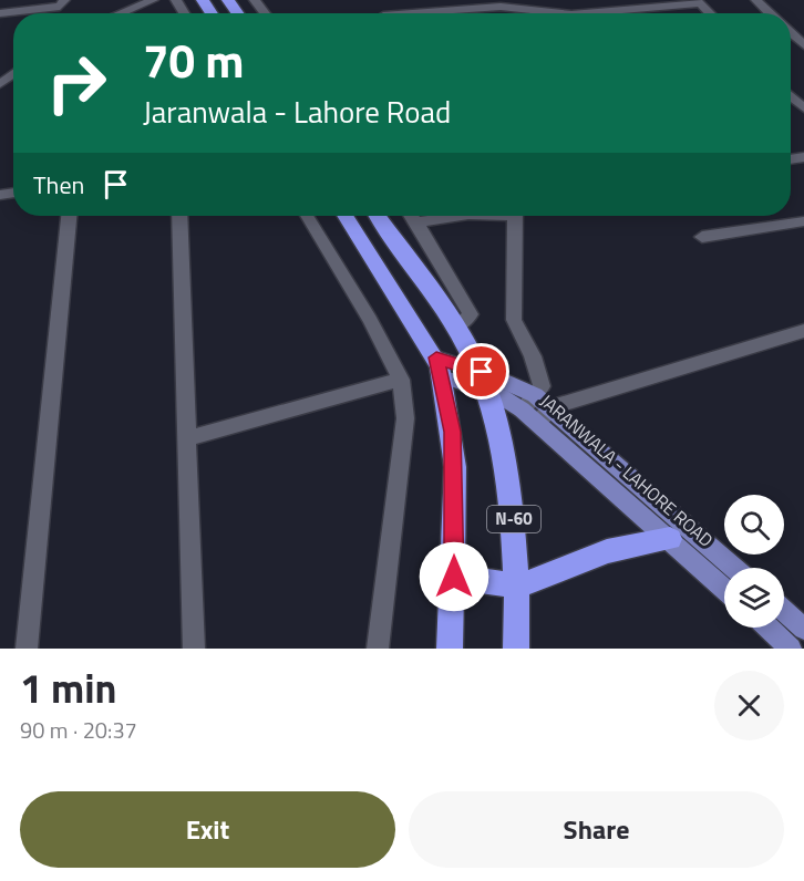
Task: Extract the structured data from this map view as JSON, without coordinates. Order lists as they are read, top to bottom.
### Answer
{
  "streets": {
    "highway": ["N-60"],
    "main road": ["JARANWALA - LAHORE ROAD"]
  },
  "crossings": [
    ["JARANWALA - LAHORE ROAD", "N-60"]
  ],
  "page": {
    "turn": ["70 m", "Jaranwala - Lahore Road"],
    "then": "Then",
    "heading": ["1 min", "90 m · 20:37"],
    "buttons": ["Exit", "Share"]
  }
}
